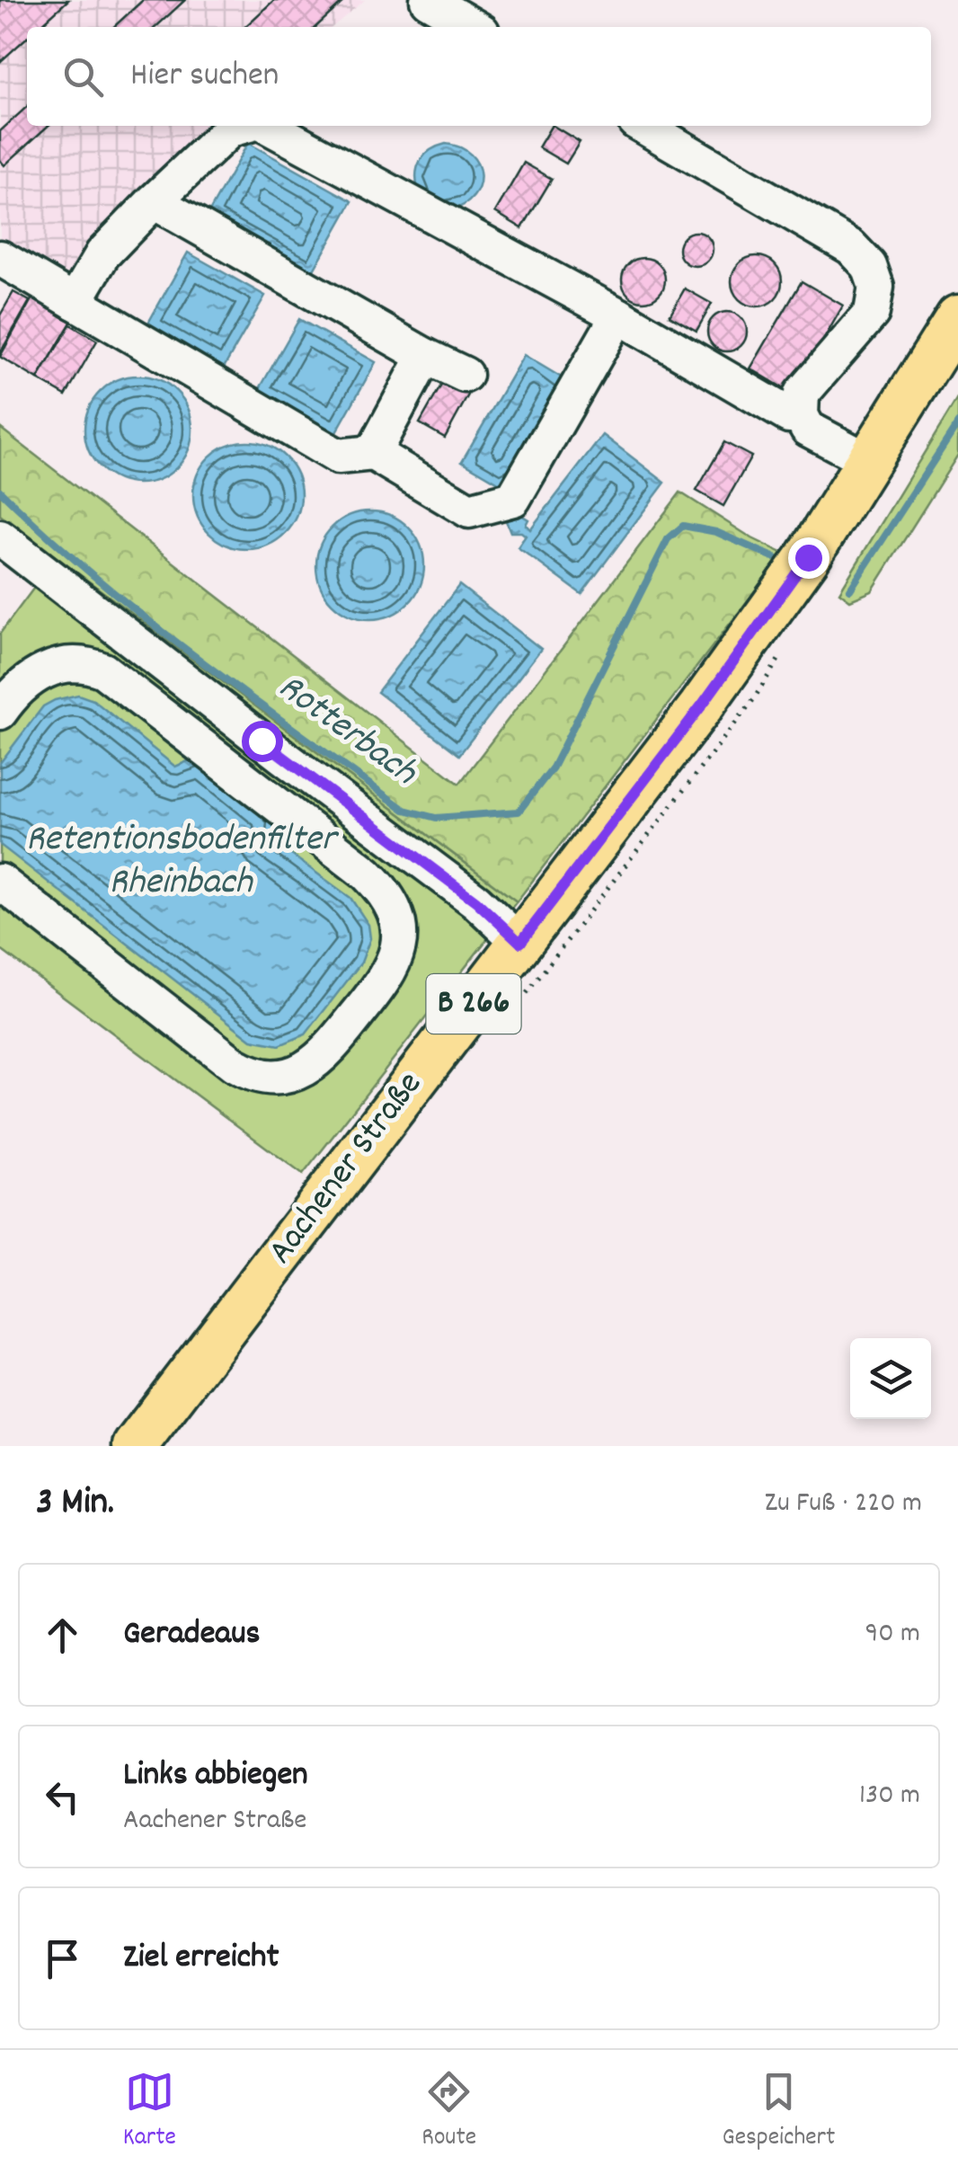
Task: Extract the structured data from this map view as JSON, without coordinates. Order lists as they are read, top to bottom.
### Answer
{
  "streets": {
    "main road": ["B 266", "Aachener Straße"]
  },
  "water": ["Rotterbach", "Retentionsbodenfilter Rheinbach"],
  "page": {
    "search": "Hier suchen",
    "heading": ["3 Min.", "Zu Fuß · 220 m"],
    "list": [
      ["Geradeaus", "90 m"],
      ["Links abbiegen", "Aachener Straße", "130 m"],
      "Ziel erreicht"
    ],
    "nav": ["Karte", "Route", "Gespeichert"]
  }
}
